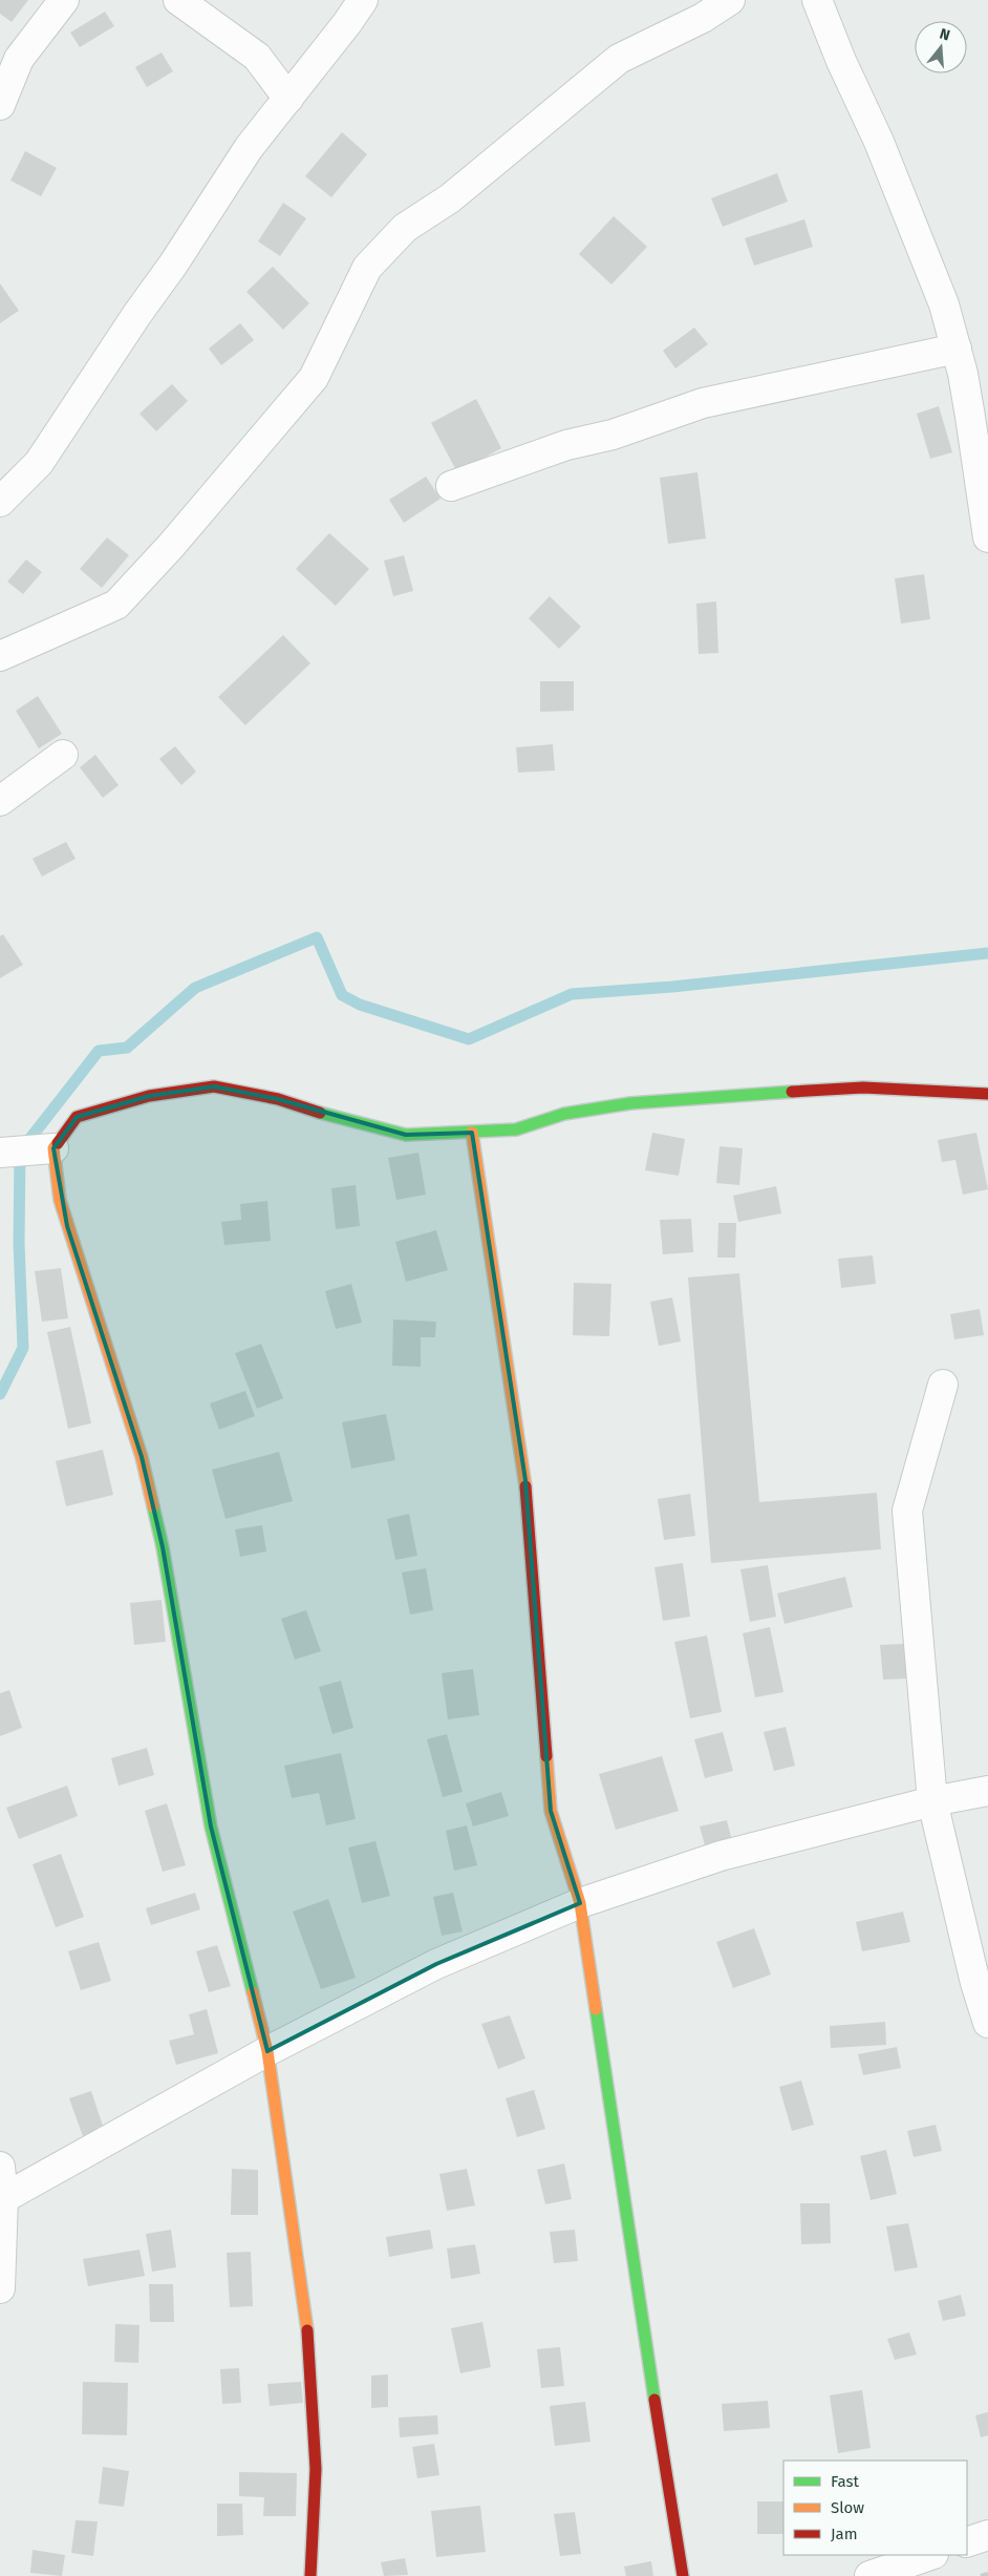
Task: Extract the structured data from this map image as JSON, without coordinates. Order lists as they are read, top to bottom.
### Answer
{
  "legend": ["Fast", "Slow", "Jam"],
  "north": "top"
}
